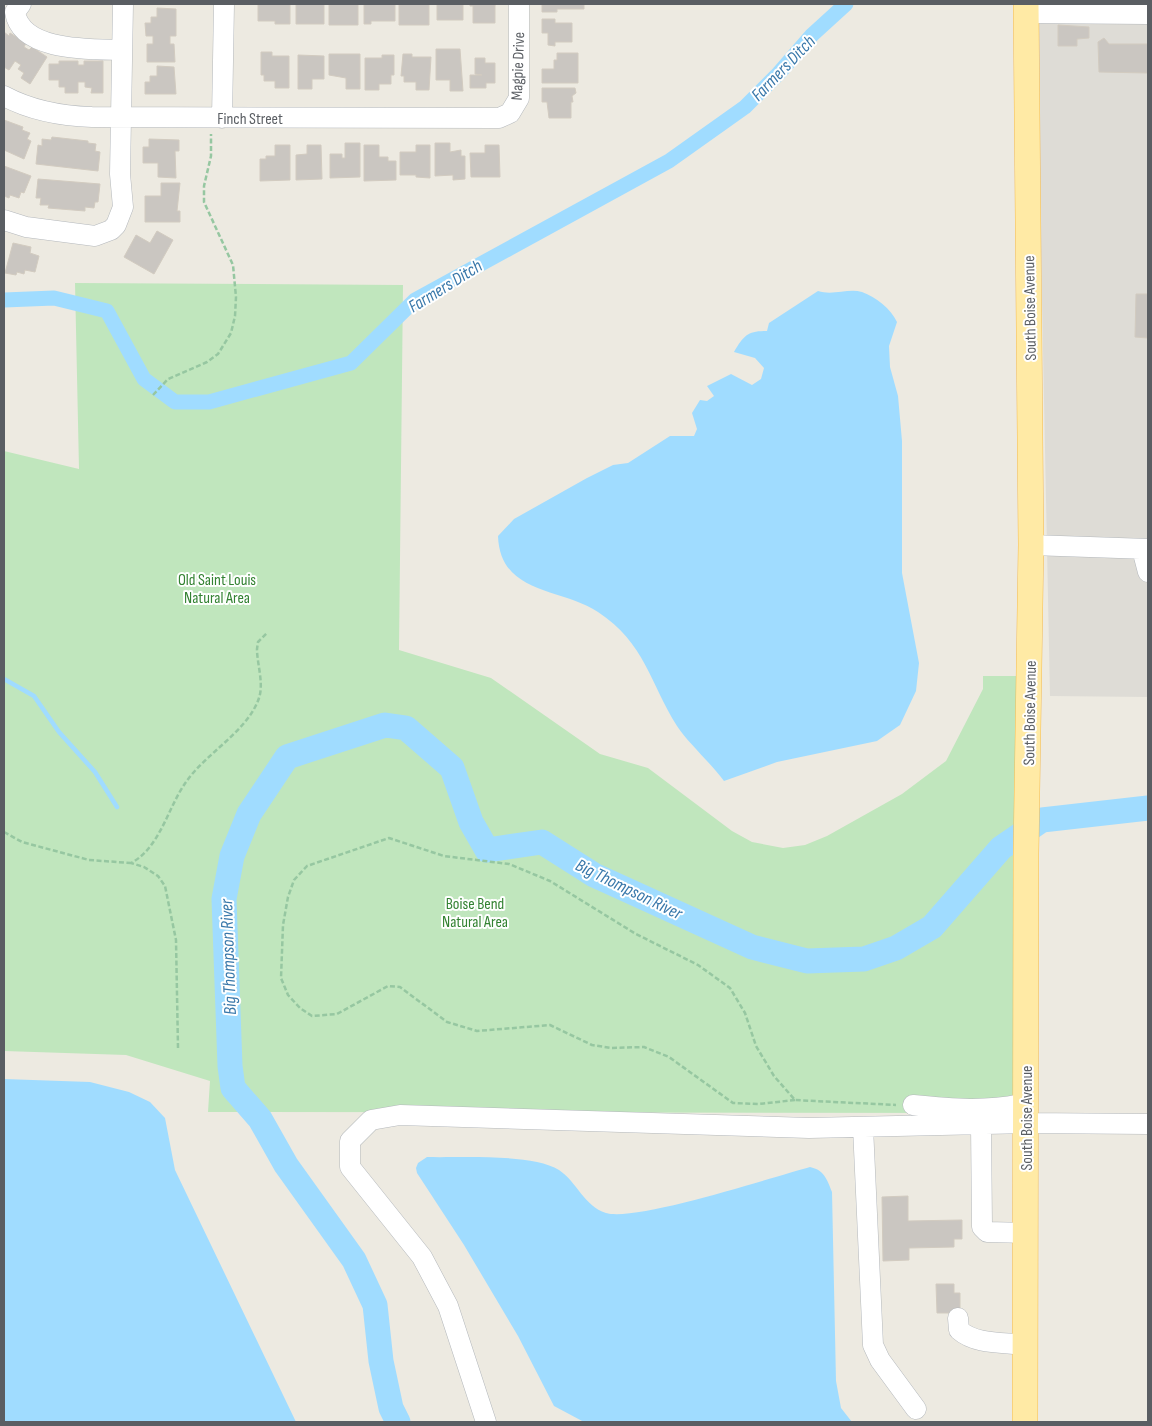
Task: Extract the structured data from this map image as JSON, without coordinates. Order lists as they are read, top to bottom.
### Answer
{
  "streets": {
    "main road": ["South Boise Avenue"],
    "street": ["Magpie Drive", "Finch Street"]
  },
  "crossings": [
    ["Magpie Drive", "Finch Street"]
  ],
  "water": ["Farmers Ditch", "Big Thompson River"],
  "parks": ["Old Saint Louis Natural Area", "Boise Bend Natural Area"]
}
